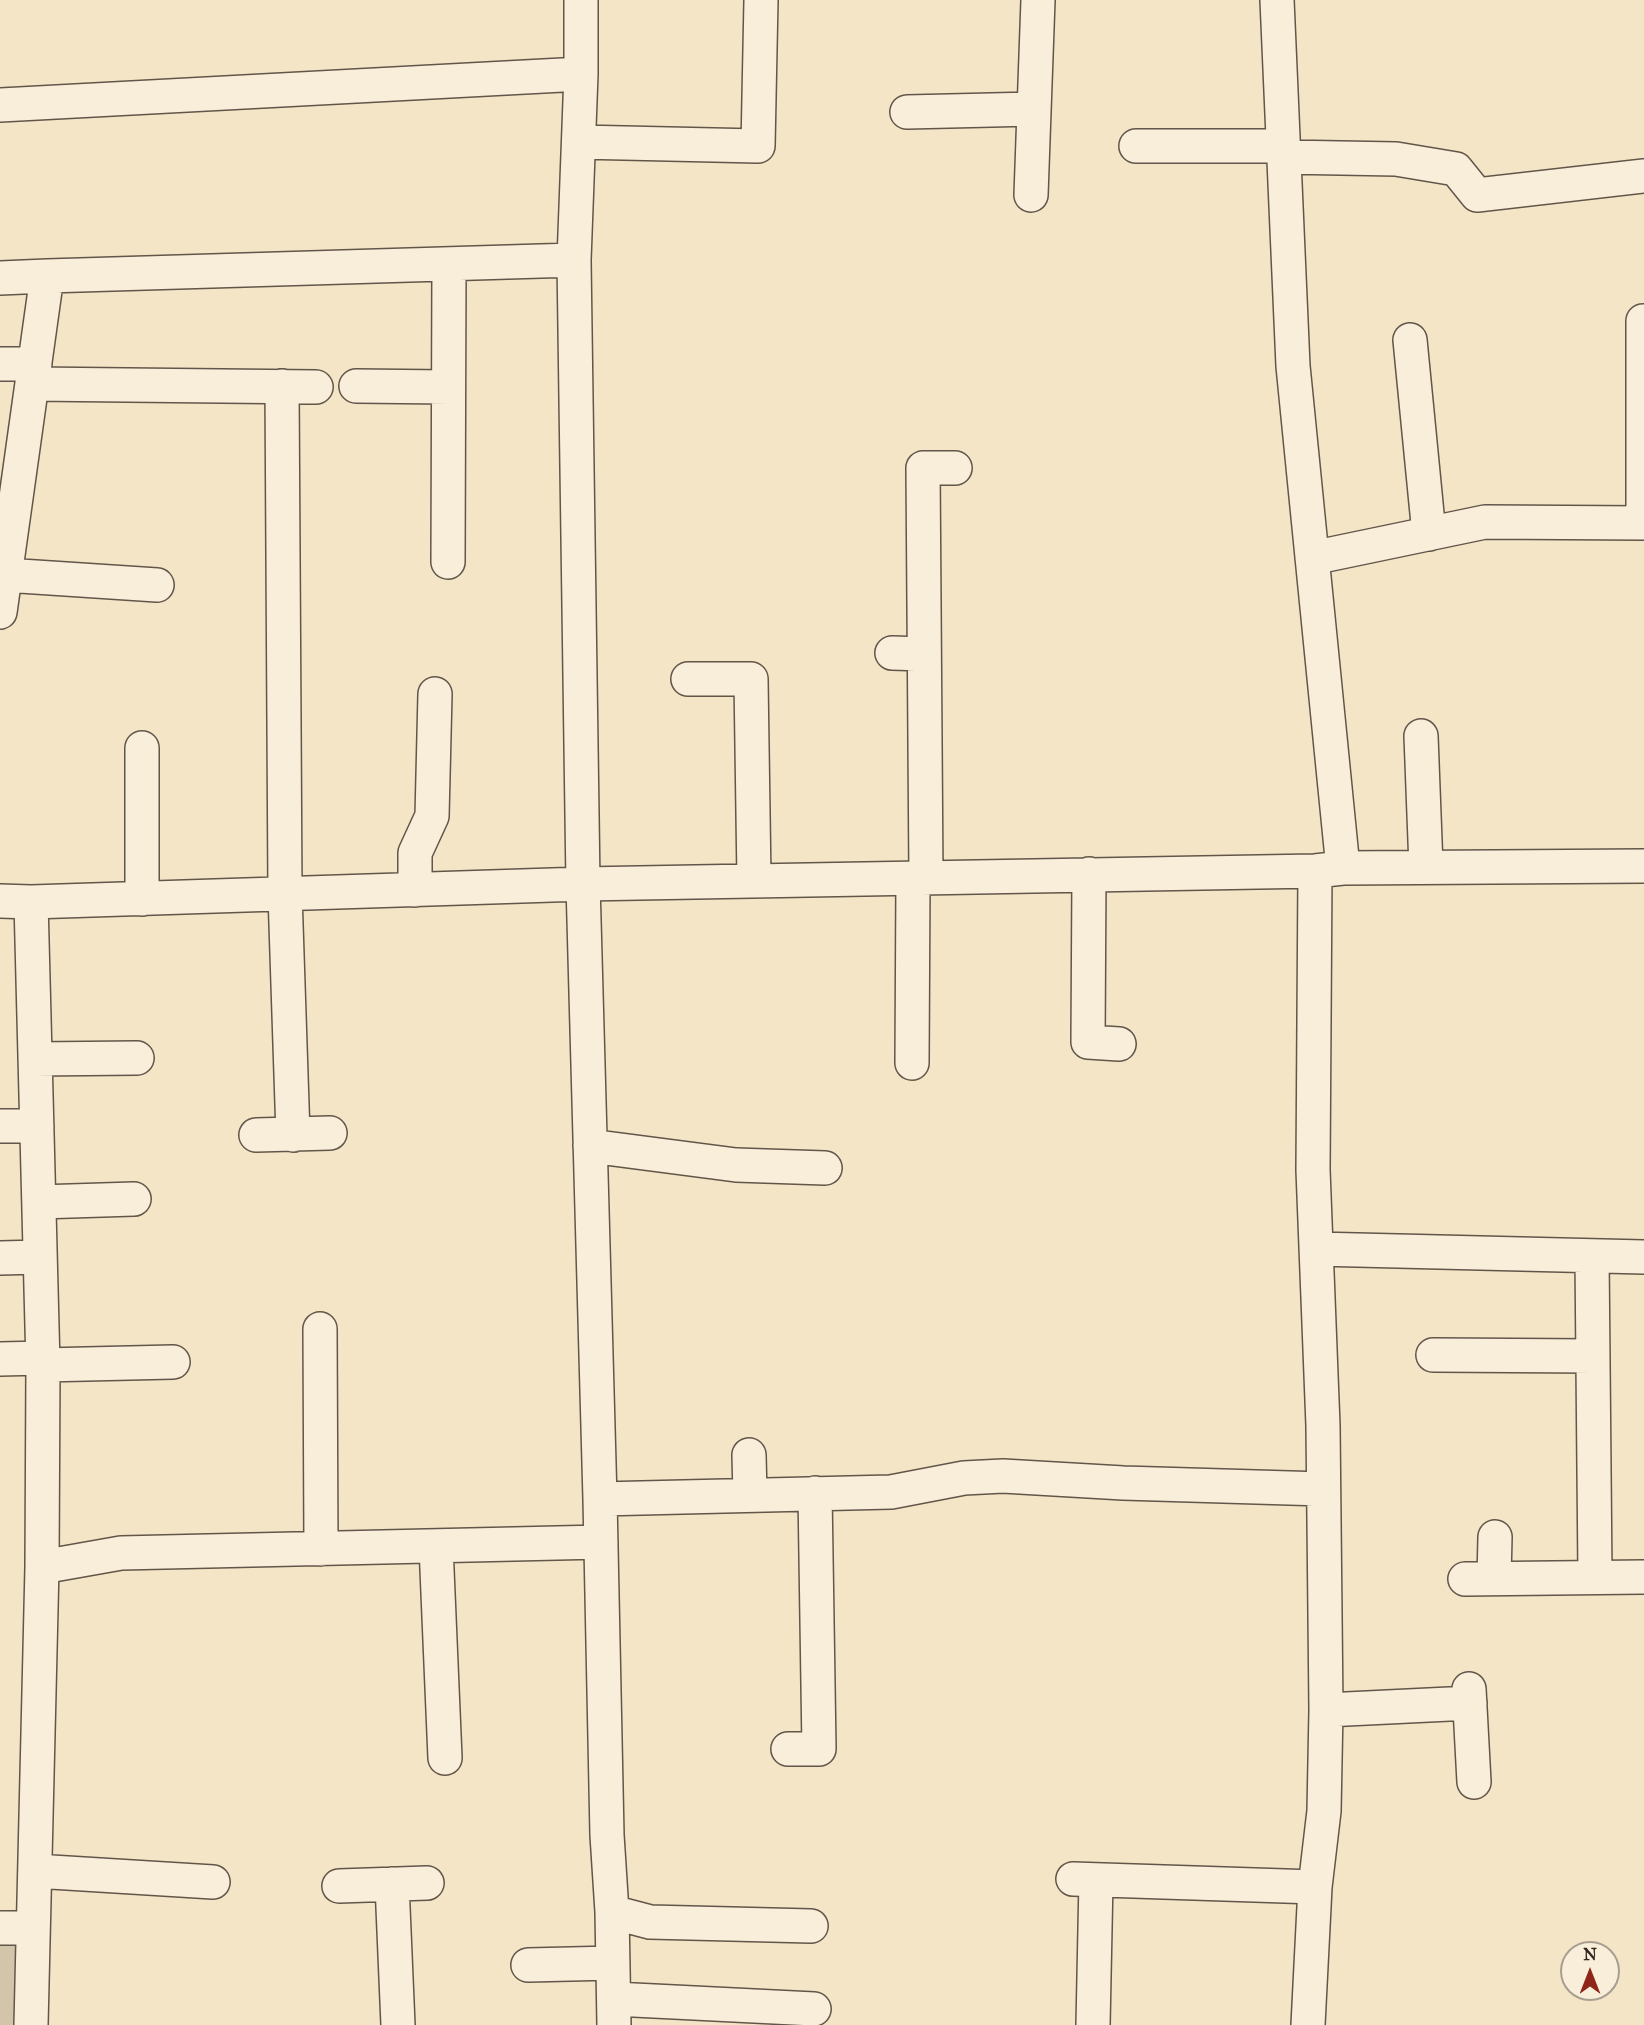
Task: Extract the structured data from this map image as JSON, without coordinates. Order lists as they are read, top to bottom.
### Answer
{
  "north": "top"
}
